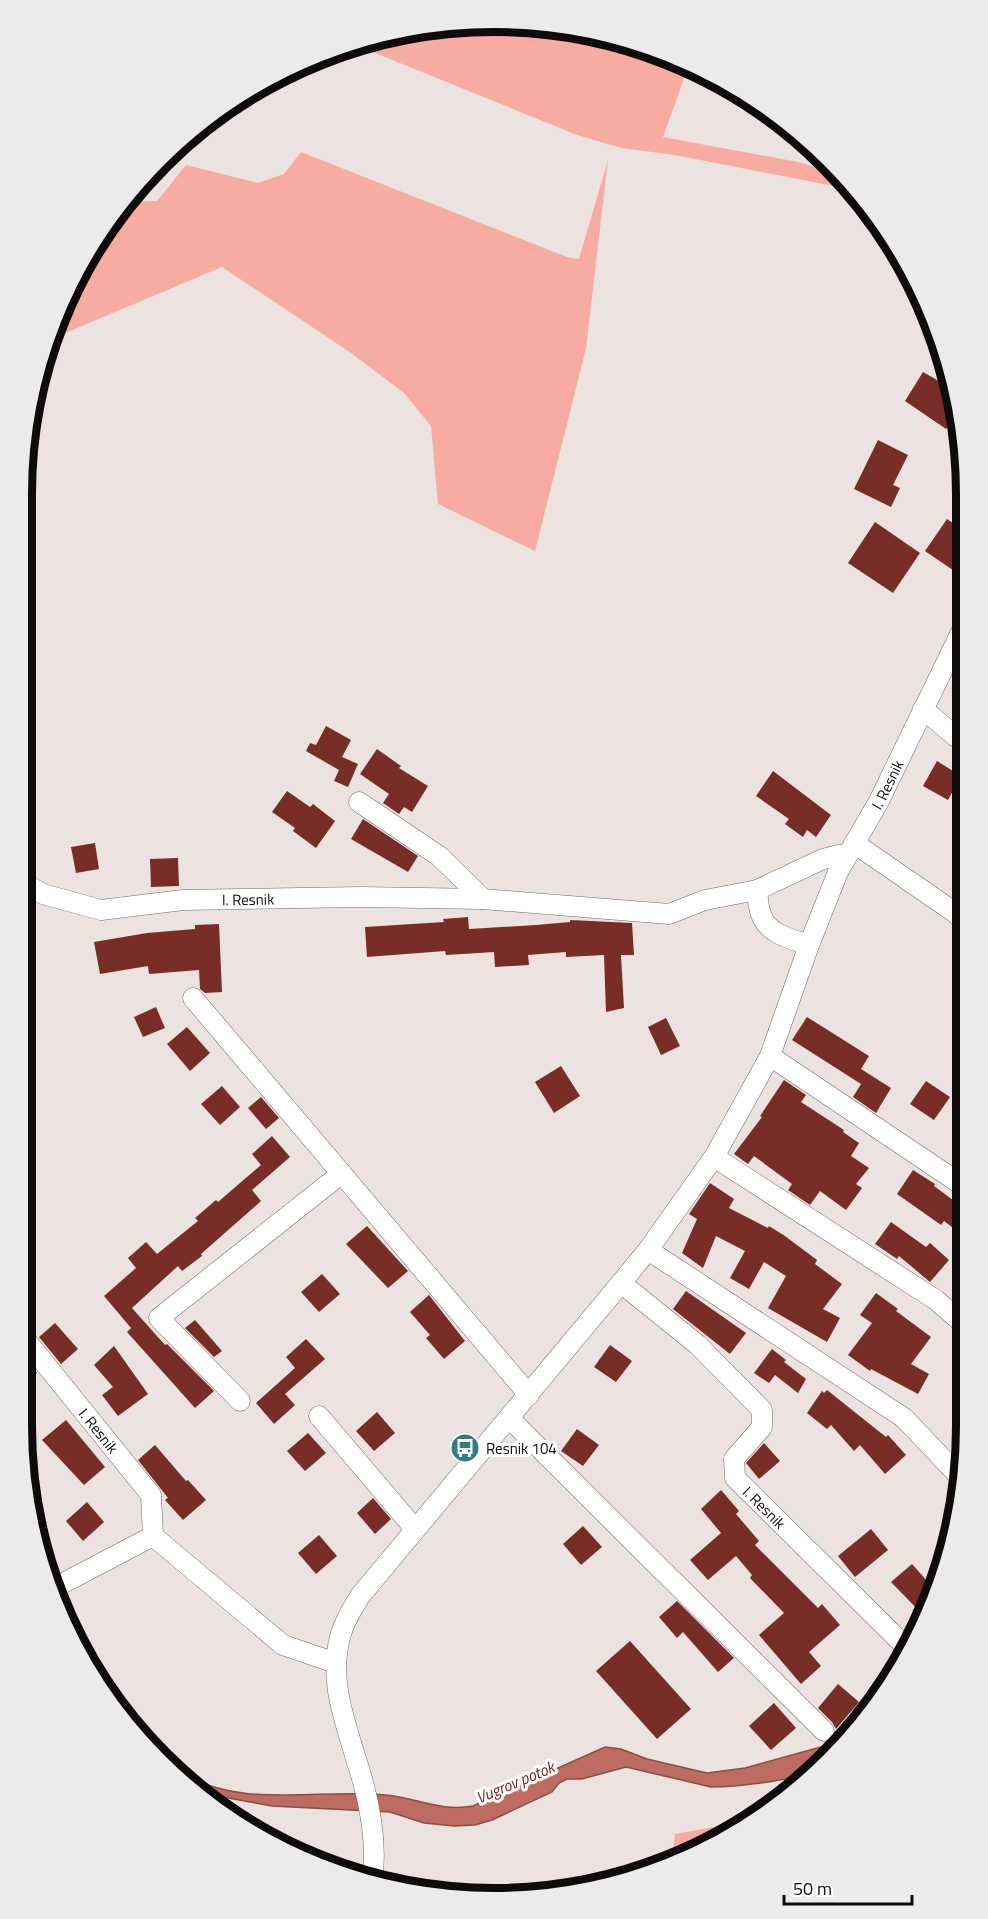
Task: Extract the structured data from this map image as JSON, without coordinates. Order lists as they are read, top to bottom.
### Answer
{
  "streets": {
    "street": ["I. Resnik"]
  },
  "water": ["Vugrov potok"],
  "places": {
    "bus stop": ["Resnik 104"]
  },
  "scale_bar": "50 m"
}
